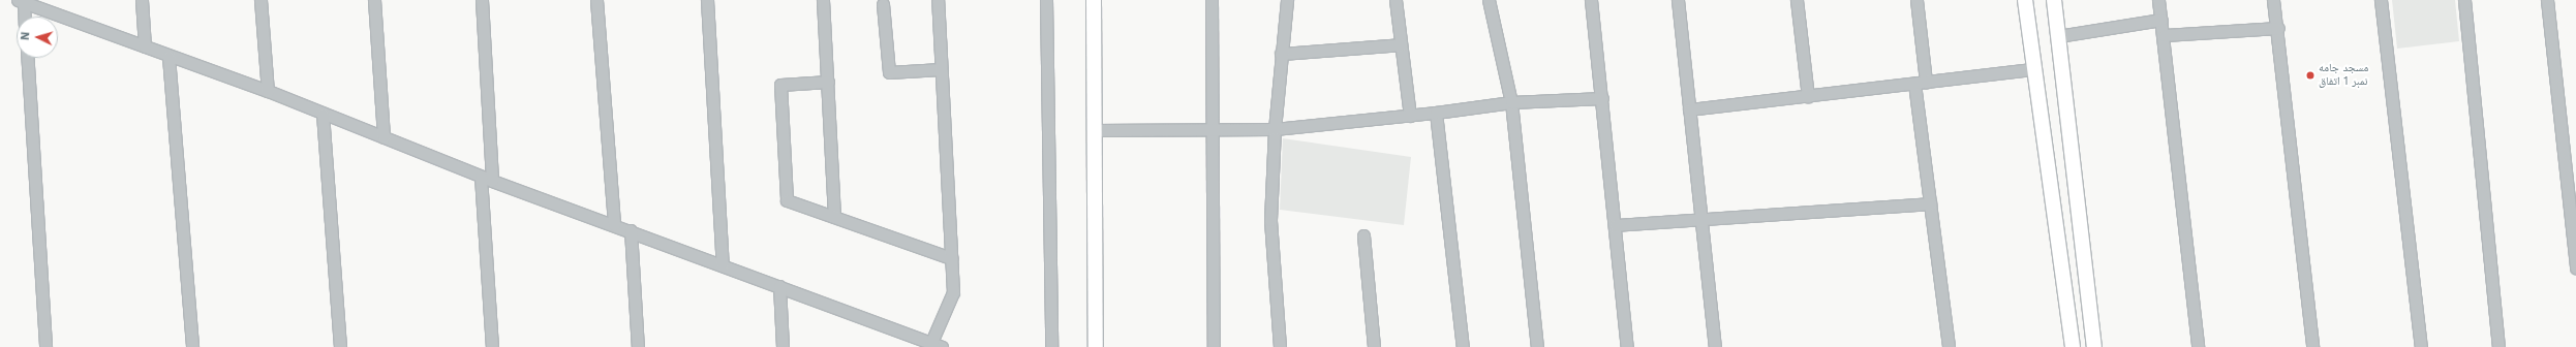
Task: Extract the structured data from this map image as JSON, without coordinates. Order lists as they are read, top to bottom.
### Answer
{
  "places": ["مسجد جامه نمبر 1 اتفاق"],
  "north": "left"
}
